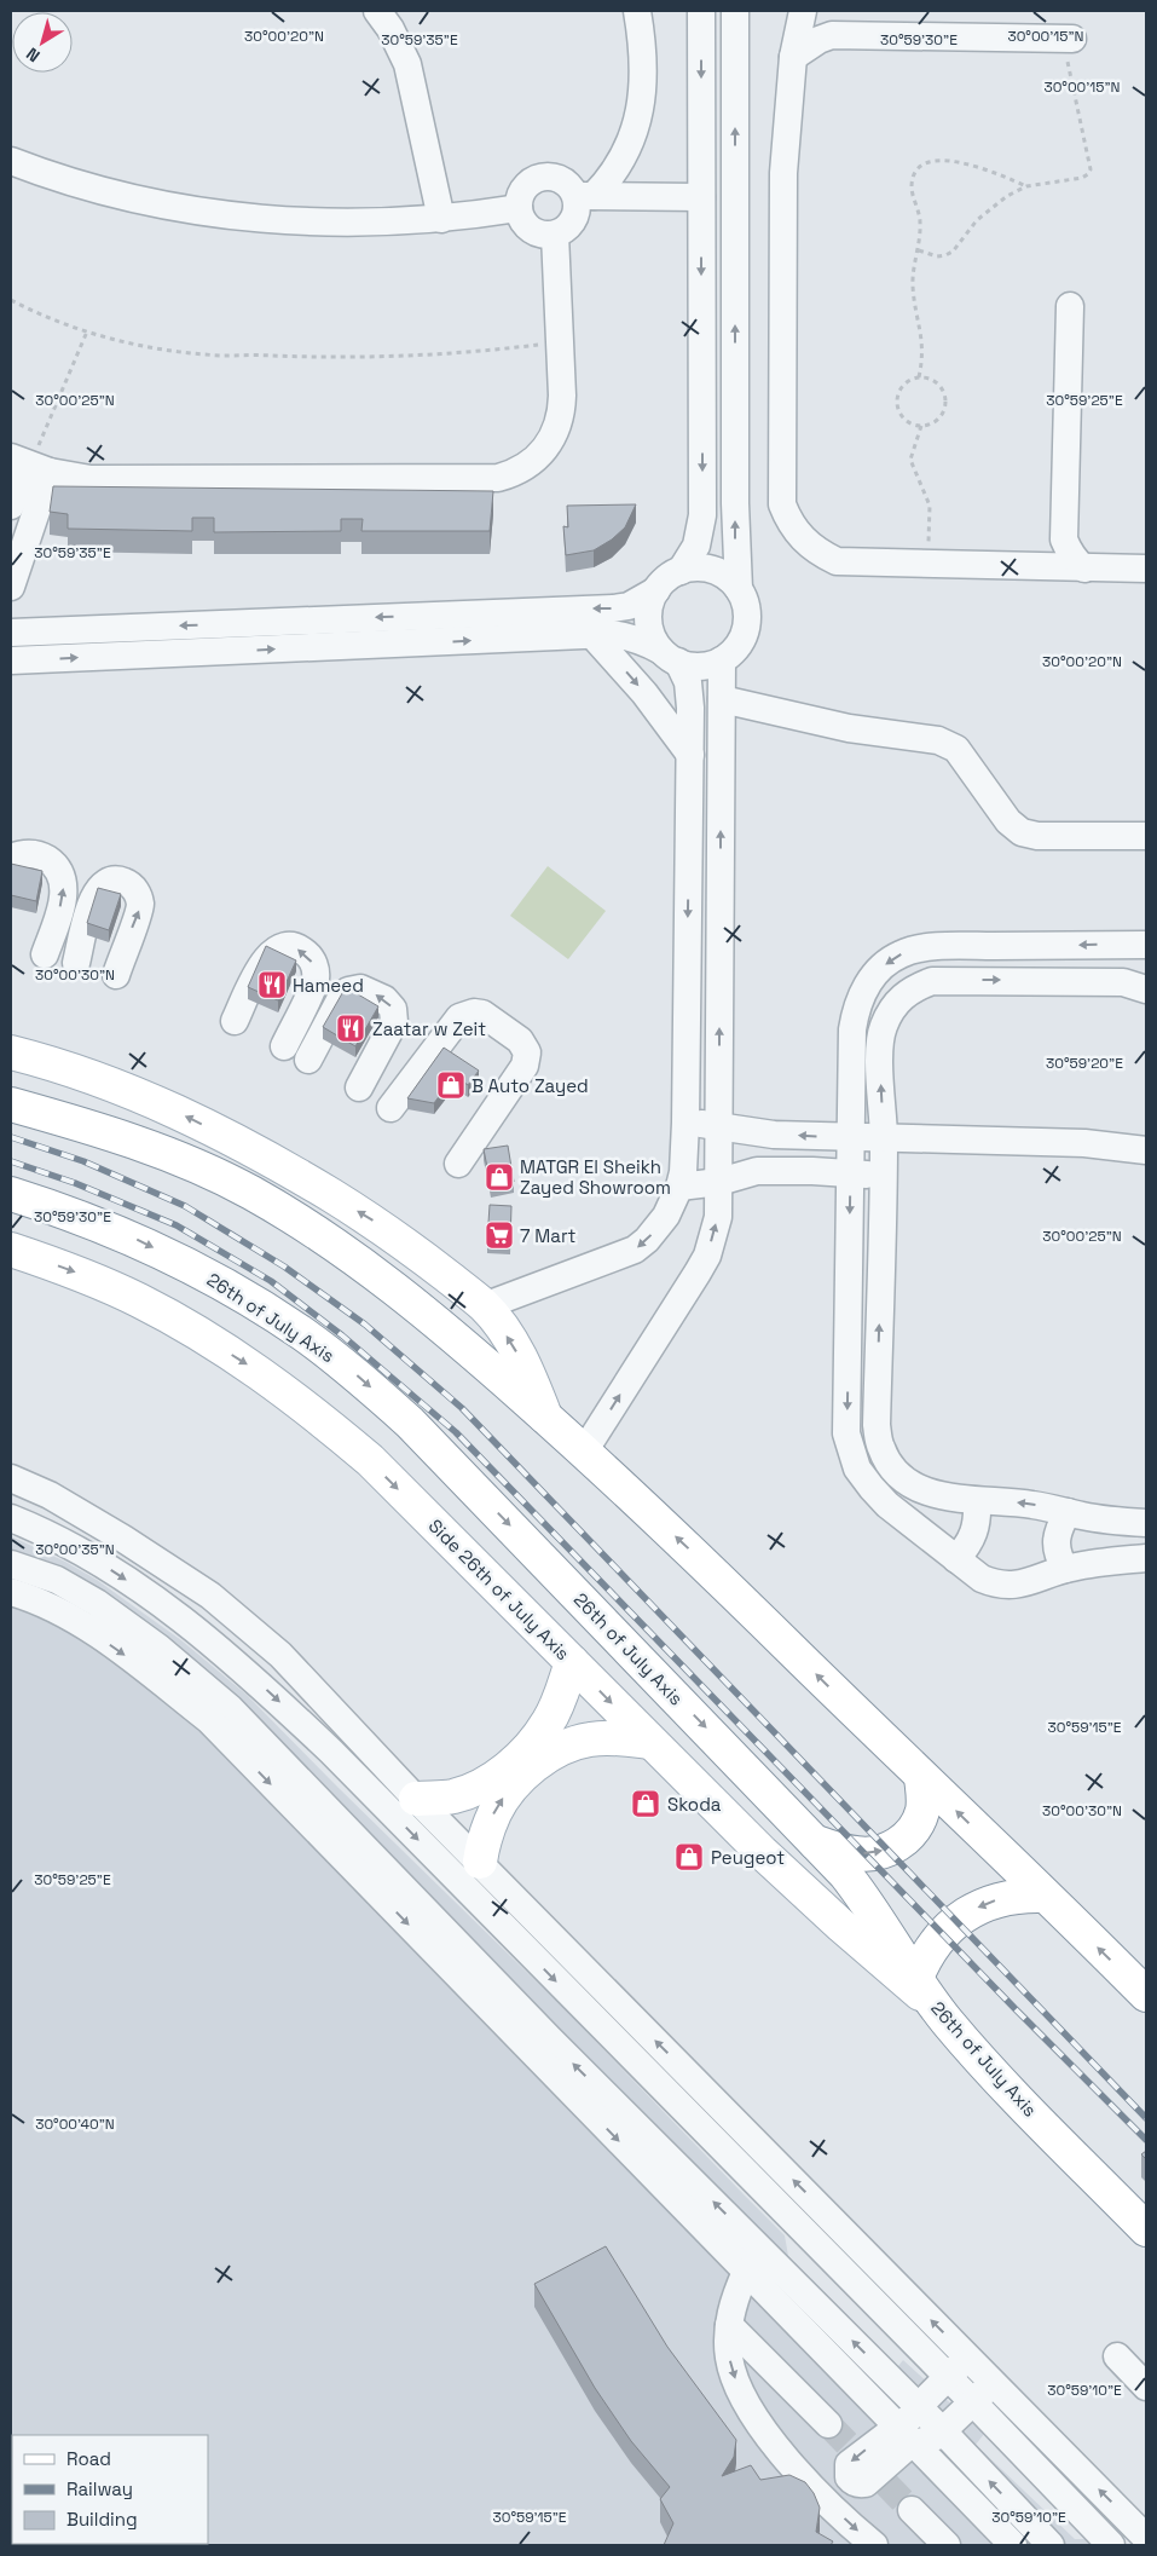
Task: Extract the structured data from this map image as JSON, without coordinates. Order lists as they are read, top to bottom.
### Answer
{
  "streets": {
    "main road": ["26th of July Axis", "Side 26th of July Axis"]
  },
  "crossings": [
    ["26th of July Axis", "Side 26th of July Axis"]
  ],
  "places": {
    "restaurant": ["Hameed", "Zaatar w Zeit"],
    "shop": [
      "B Auto Zayed",
      "MATGR El Sheikh Zayed Showroom",
      "Skoda",
      "Peugeot"
    ],
    "supermarket": ["7 Mart"]
  },
  "legend": ["Road", "Railway", "Building"],
  "north": "bottom left",
  "coordinates": [
    "30°00'20\"N",
    "30°00'15\"N",
    "30°59'35\"E",
    "30°59'30\"E",
    "30°59'25\"E",
    "30°00'25\"N",
    "30°00'30\"N",
    "30°59'20\"E",
    "30°00'35\"N",
    "30°59'15\"E",
    "30°00'40\"N",
    "30°59'10\"E"
  ]
}
